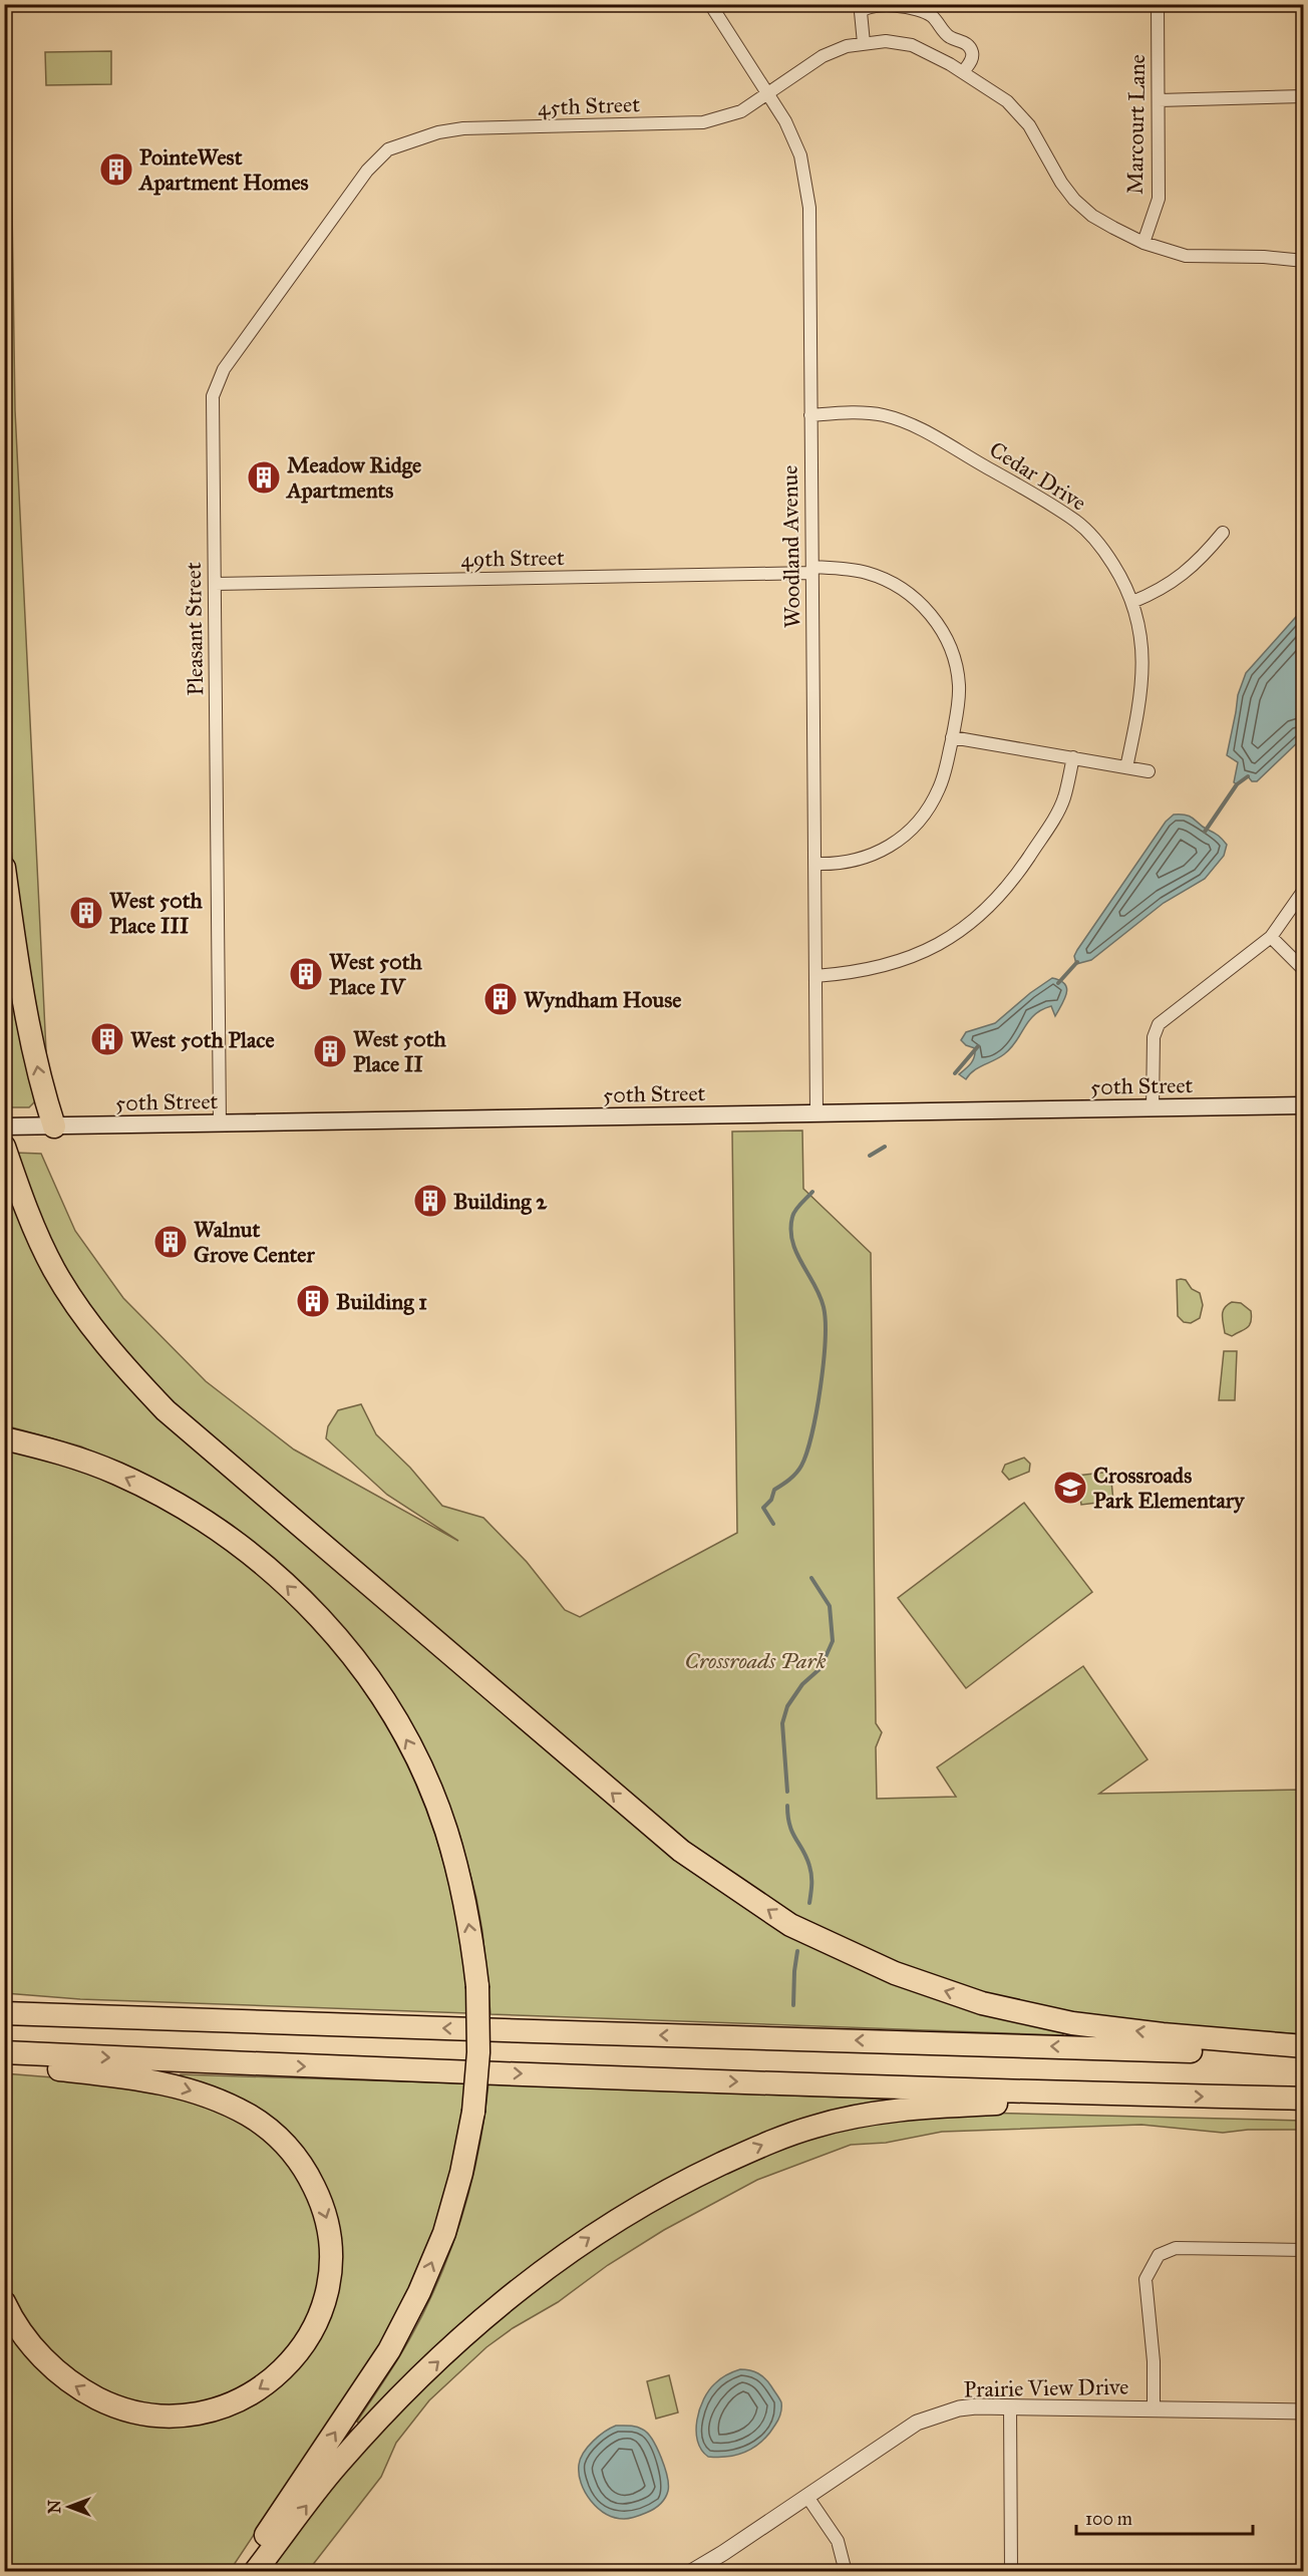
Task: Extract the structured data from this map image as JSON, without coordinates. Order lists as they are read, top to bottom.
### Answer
{
  "streets": {
    "main road": ["50th Street"],
    "street": [
      "45th Street",
      "Marcourt Lane",
      "Cedar Drive",
      "Woodland Avenue",
      "49th Street",
      "Pleasant Street",
      "Prairie View Drive"
    ]
  },
  "crossings": [
    ["45th Street", "Marcourt Lane"],
    ["45th Street", "Woodland Avenue"],
    ["45th Street", "Pleasant Street"],
    ["Cedar Drive", "Woodland Avenue"],
    ["Woodland Avenue", "49th Street"],
    ["Woodland Avenue", "50th Street"],
    ["49th Street", "Pleasant Street"],
    ["Pleasant Street", "50th Street"]
  ],
  "parks": ["Crossroads Park"],
  "places": {
    "building": [
      "PointeWest Apartment Homes",
      "Meadow Ridge Apartments",
      "West 50th Place III",
      "West 50th Place IV",
      "Wyndham House",
      "West 50th Place",
      "West 50th Place II",
      "Building 2",
      "Walnut Grove Center",
      "Building 1"
    ],
    "school or university": ["Crossroads Park Elementary"]
  },
  "scale_bar": "100 m",
  "north": "left"
}
